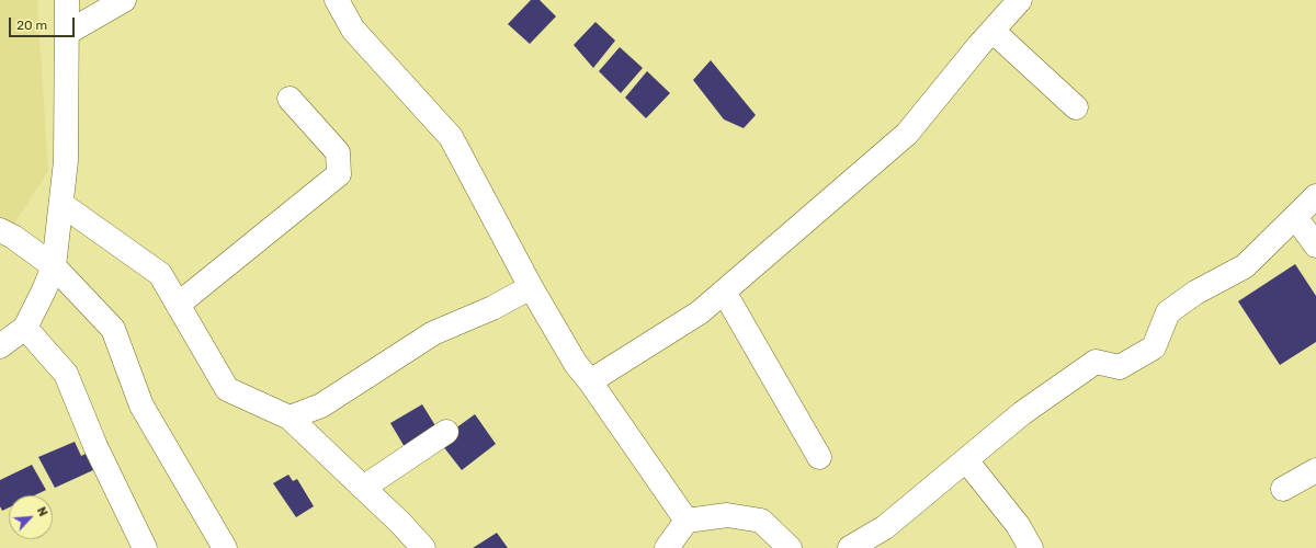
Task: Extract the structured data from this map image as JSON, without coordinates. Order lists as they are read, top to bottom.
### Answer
{
  "scale_bar": "20 m",
  "north": "top right"
}
